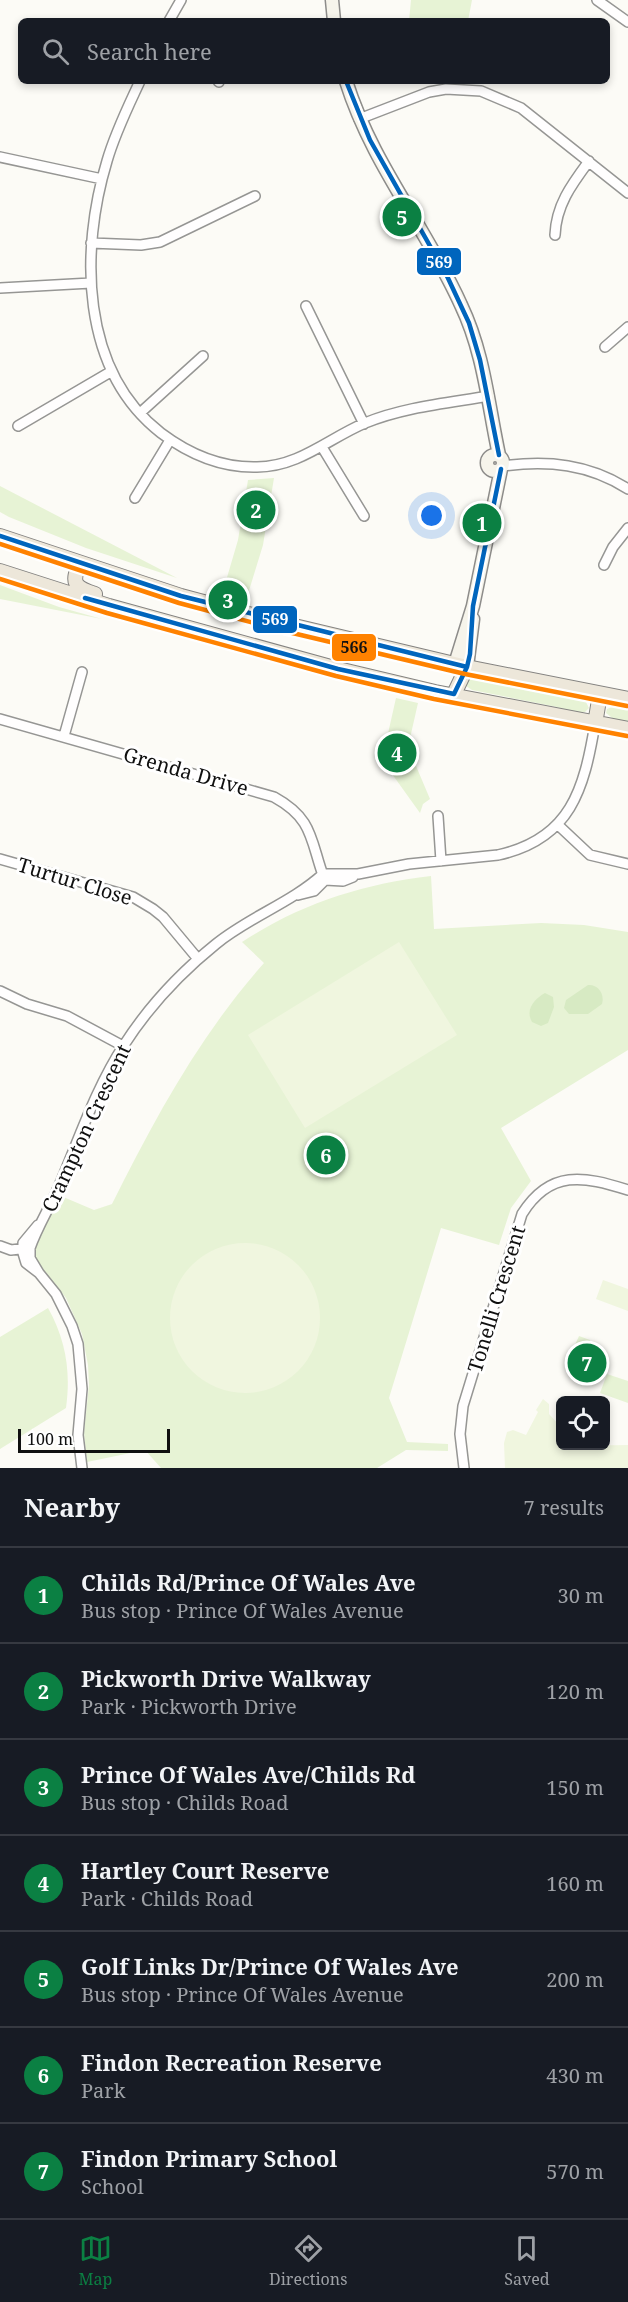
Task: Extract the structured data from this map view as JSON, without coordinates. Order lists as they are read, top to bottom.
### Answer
{
  "streets": {
    "street": [
      "Grenda Drive",
      "Turtur Close",
      "Crampton Crescent",
      "Tonelli Crescent"
    ]
  },
  "crossings": [
    ["Grenda Drive", "Crampton Crescent"],
    ["Turtur Close", "Crampton Crescent"]
  ],
  "lines": ["transit line 569", "transit line 566"],
  "scale_bar": "100 m",
  "page": {
    "search": "Search here",
    "pins": [
      "5",
      "2",
      "1",
      "3",
      "4",
      "6",
      "7"
    ],
    "scale": "100 m",
    "heading": ["Nearby", "7 results"],
    "list": [
      {
        "mark": "1",
        "name": "Childs Rd/Prince Of Wales Ave",
        "note": "Bus stop · Prince Of Wales Avenue",
        "value": "30 m"
      },
      {
        "mark": "2",
        "name": "Pickworth Drive Walkway",
        "note": "Park · Pickworth Drive",
        "value": "120 m"
      },
      {
        "mark": "3",
        "name": "Prince Of Wales Ave/Childs Rd",
        "note": "Bus stop · Childs Road",
        "value": "150 m"
      },
      {
        "mark": "4",
        "name": "Hartley Court Reserve",
        "note": "Park · Childs Road",
        "value": "160 m"
      },
      {
        "mark": "5",
        "name": "Golf Links Dr/Prince Of Wales Ave",
        "note": "Bus stop · Prince Of Wales Avenue",
        "value": "200 m"
      },
      {
        "mark": "6",
        "name": "Findon Recreation Reserve",
        "note": "Park",
        "value": "430 m"
      },
      {
        "mark": "7",
        "name": "Findon Primary School",
        "note": "School",
        "value": "570 m"
      }
    ],
    "nav": ["Map", "Directions", "Saved"]
  }
}
